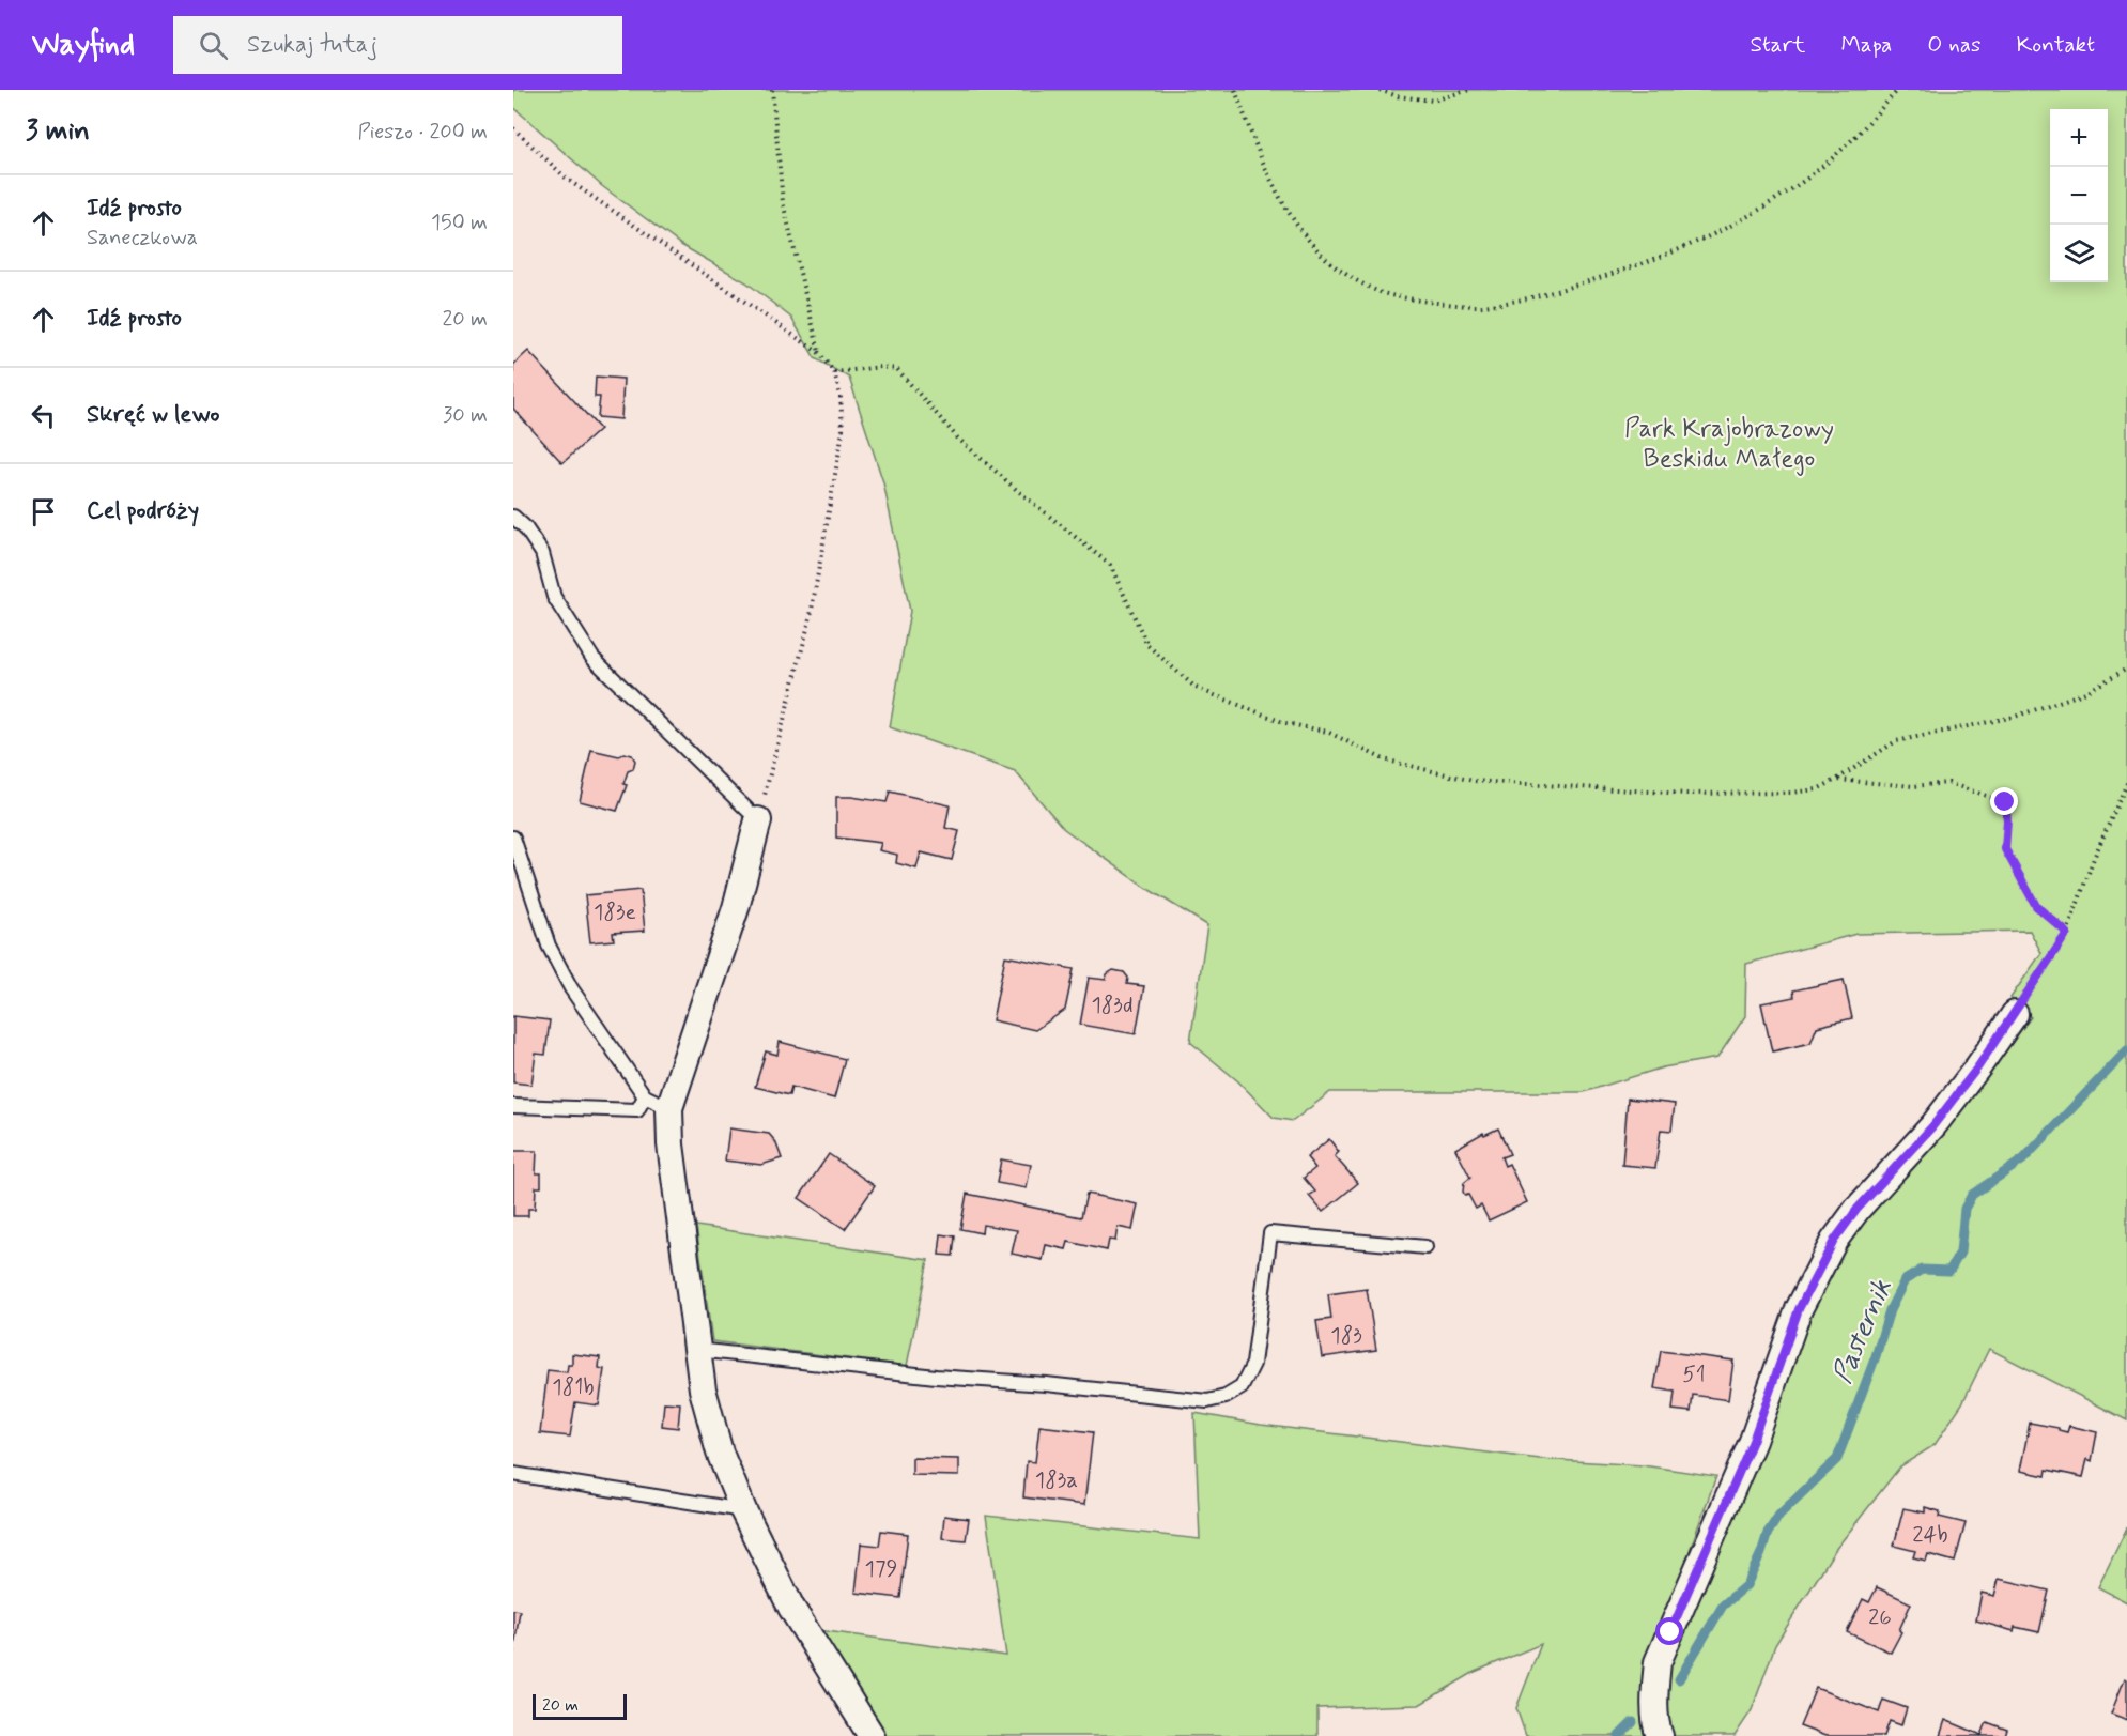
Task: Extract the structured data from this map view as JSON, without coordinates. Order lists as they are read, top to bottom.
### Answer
{
  "water": ["Pasternik"],
  "parks": ["Park Krajobrazowy Beskidu Małego"],
  "house_numbers": [
    "183e",
    "183d",
    "183",
    "51",
    "181b",
    "183a",
    "24b",
    "179",
    "26"
  ],
  "scale_bar": "20 m",
  "page": {
    "header": "Wayfind",
    "search": "Szukaj tutaj",
    "nav": [
      "Start",
      "Mapa",
      "O nas",
      "Kontakt"
    ],
    "heading": ["3 min", "Pieszo · 200 m"],
    "map_buttons": ["+", "−"],
    "list": [
      ["Idź prosto", "Saneczkowa", "150 m"],
      ["Idź prosto", "20 m"],
      ["Skręć w lewo", "30 m"],
      "Cel podróży"
    ],
    "scale": "20 m"
  }
}
